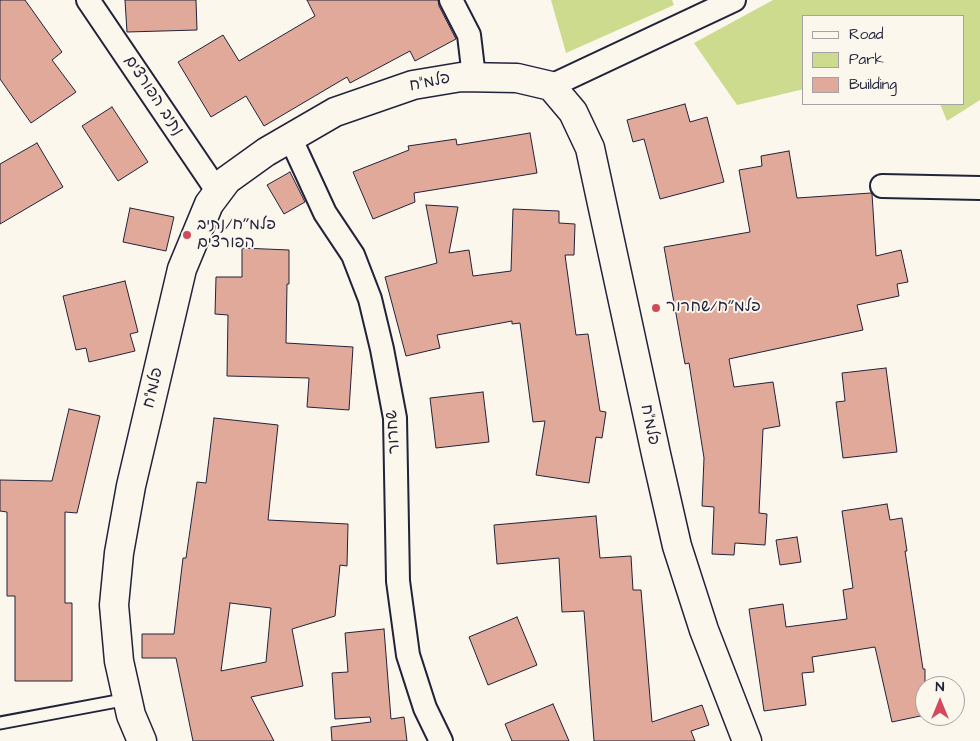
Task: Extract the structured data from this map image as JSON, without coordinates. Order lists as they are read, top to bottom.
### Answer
{
  "streets": {
    "street": ["פלמ\"ח", "נתיב הפורצים", "שחרור"]
  },
  "crossings": [
    ["פלמ\"ח", "נתיב הפורצים"],
    ["פלמ\"ח", "שחרור"]
  ],
  "places": ["פלמ״ח/נתיב הפורצים", "פלמ״ח/שחרור"],
  "legend": ["Road", "Park", "Building"],
  "north": "top"
}
